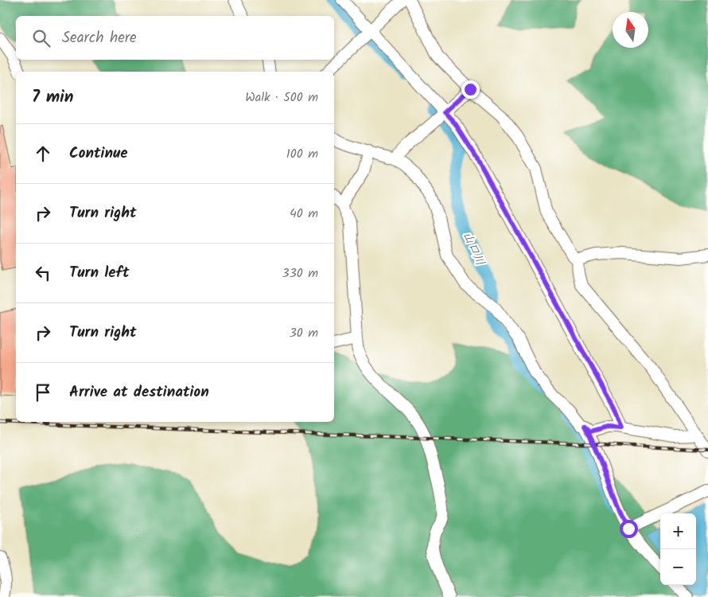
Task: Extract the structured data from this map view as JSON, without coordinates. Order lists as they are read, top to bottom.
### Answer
{
  "water": ["山口川"],
  "north": "top",
  "page": {
    "search": "Search here",
    "heading": ["7 min", "Walk · 500 m"],
    "list": [
      ["Continue", "100 m"],
      ["Turn right", "40 m"],
      ["Turn left", "330 m"],
      ["Turn right", "30 m"],
      "Arrive at destination"
    ],
    "map_buttons": ["+", "−"]
  }
}
